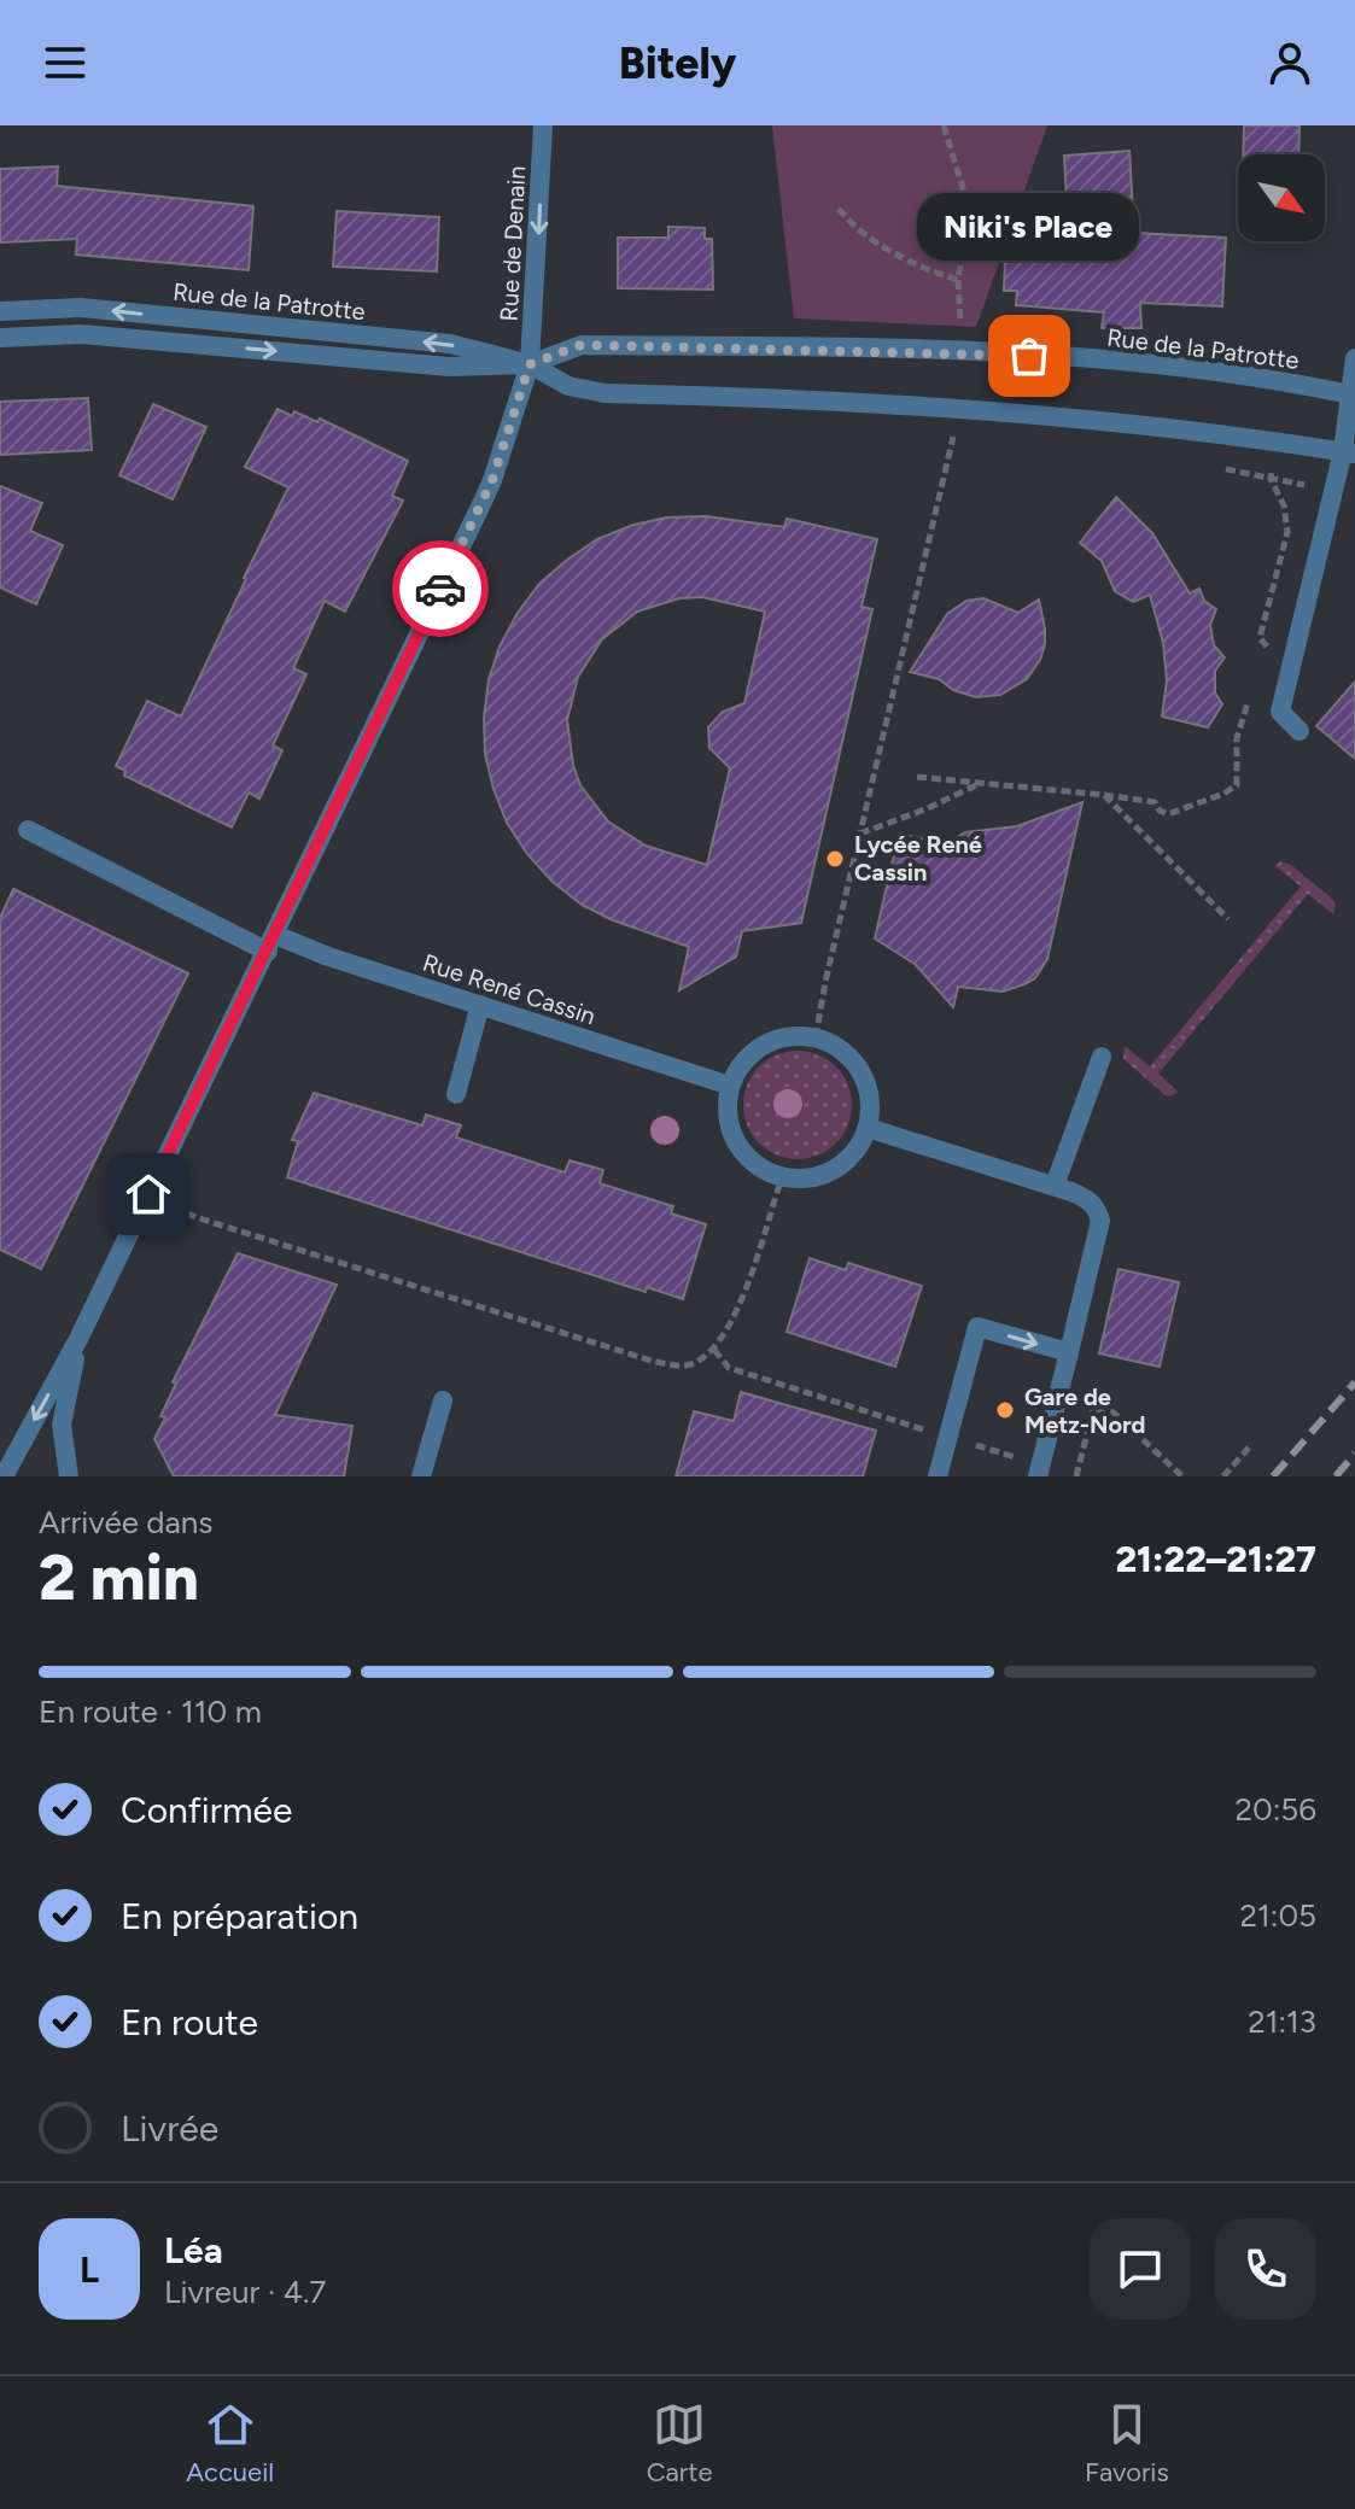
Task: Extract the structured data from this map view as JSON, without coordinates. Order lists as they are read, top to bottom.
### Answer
{
  "streets": {
    "street": ["Rue de Denain", "Rue de la Patrotte", "Rue René Cassin"]
  },
  "crossings": [
    ["Rue de Denain", "Rue de la Patrotte"]
  ],
  "one_way": ["Rue de Denain"],
  "places": ["Niki's Place", "Lycée René Cassin", "Gare de Metz-Nord"],
  "north": "bottom right",
  "page": {
    "header": "Bitely",
    "bubble": "Niki's Place",
    "heading": ["2 min", "Arrivée dans", "21:22–21:27"],
    "panel": ["Léa", "Livreur · 4.7"],
    "bar": "En route · 110 m",
    "list": [
      ["Confirmée", "20:56"],
      ["En préparation", "21:05"],
      ["En route", "21:13"],
      "Livrée"
    ],
    "round": "L",
    "tabs": ["Accueil", "Carte", "Favoris"]
  }
}
